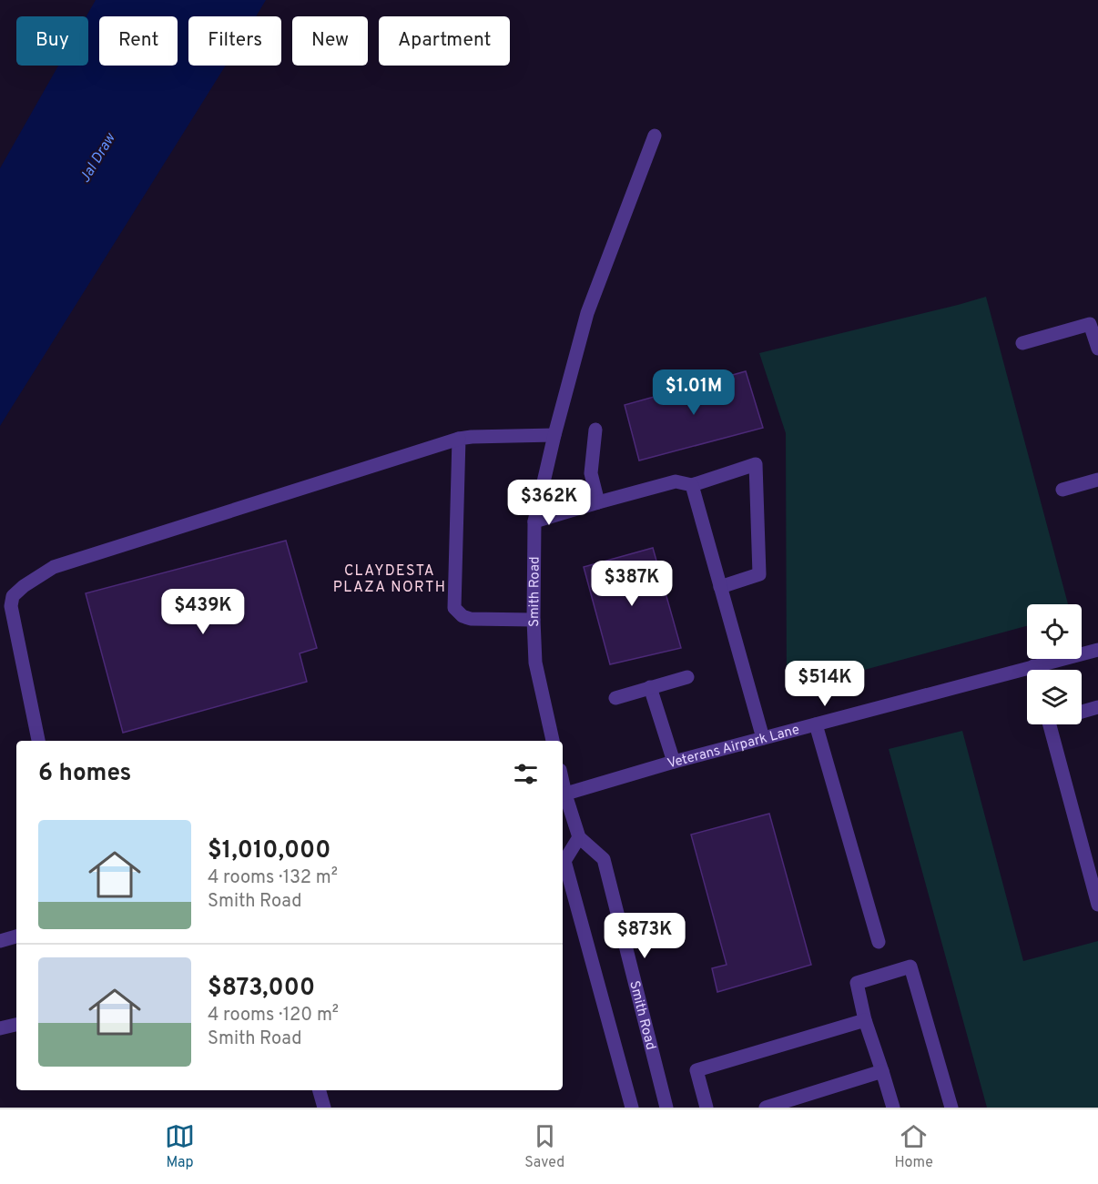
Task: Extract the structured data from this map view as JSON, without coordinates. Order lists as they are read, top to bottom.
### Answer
{
  "streets": {
    "street": ["Smith Road", "Veterans Airpark Lane"]
  },
  "districts": ["CLAYDESTA PLAZA NORTH"],
  "water": ["Jal Draw"],
  "page": {
    "chip": [
      "Buy",
      "Rent",
      "Filters",
      "New",
      "Apartment"
    ],
    "price": [
      "$1.01M",
      "$362K",
      "$387K",
      "$439K",
      "$514K",
      "$873K"
    ],
    "heading": "6 homes",
    "list": [
      {
        "name": "$1,010,000",
        "note": "4 rooms · 132 m² · Smith Road"
      },
      {
        "name": "$873,000",
        "note": "4 rooms · 120 m² · Smith Road"
      }
    ],
    "tabs": ["Map", "Saved", "Home"]
  }
}
